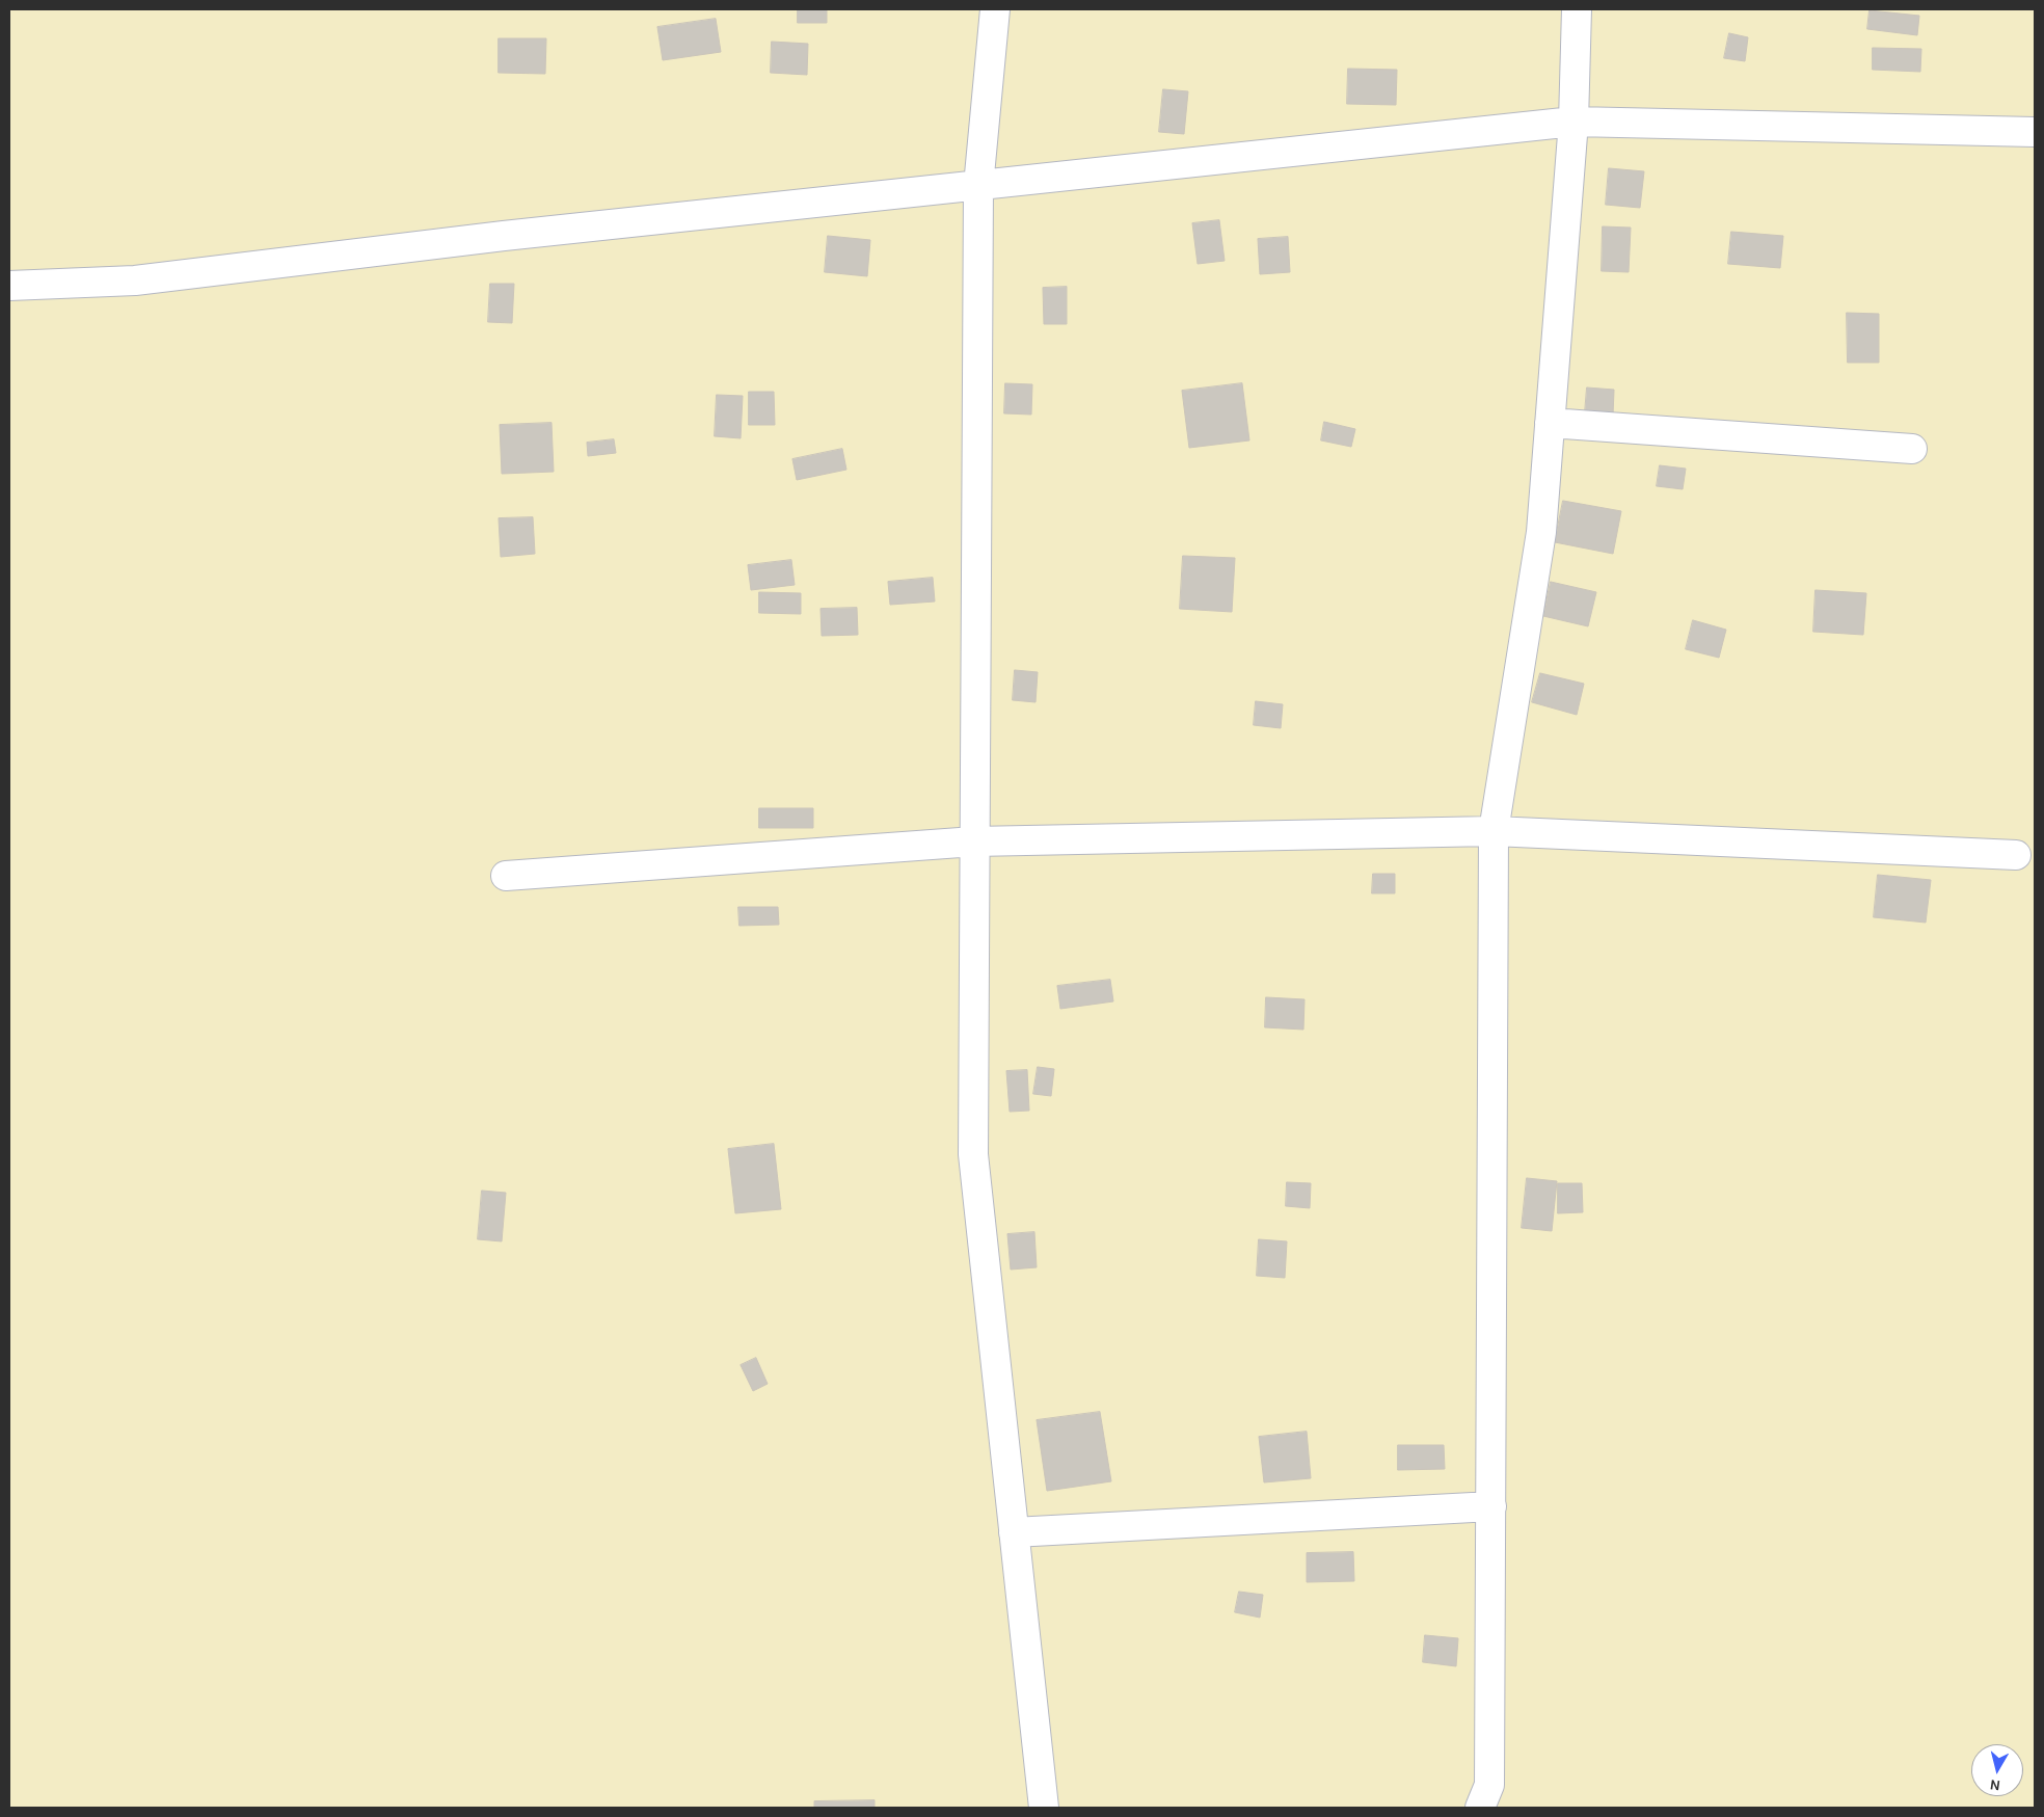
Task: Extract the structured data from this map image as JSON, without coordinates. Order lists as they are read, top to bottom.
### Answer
{
  "north": "bottom"
}
